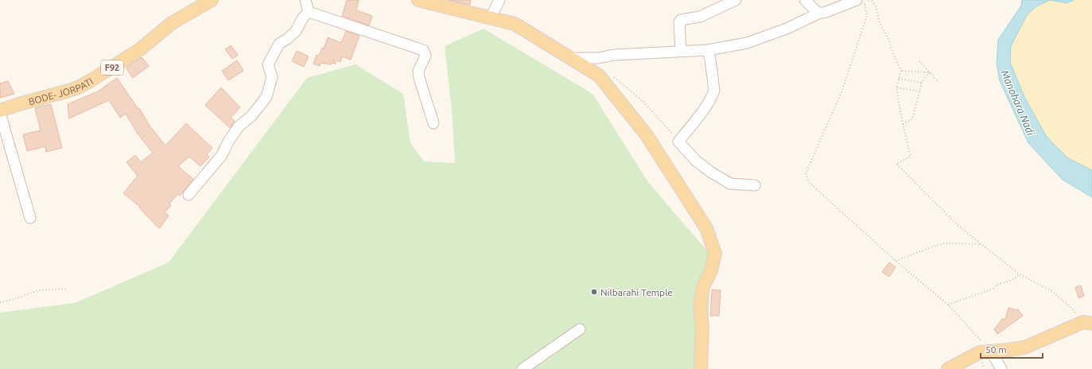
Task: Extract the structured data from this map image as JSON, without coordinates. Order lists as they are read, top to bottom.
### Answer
{
  "streets": {
    "main road": ["F92", "BODE- JORPATI"]
  },
  "water": ["Manohara Nadi"],
  "places": ["Nilbarahi Temple"],
  "scale_bar": "50 m"
}
